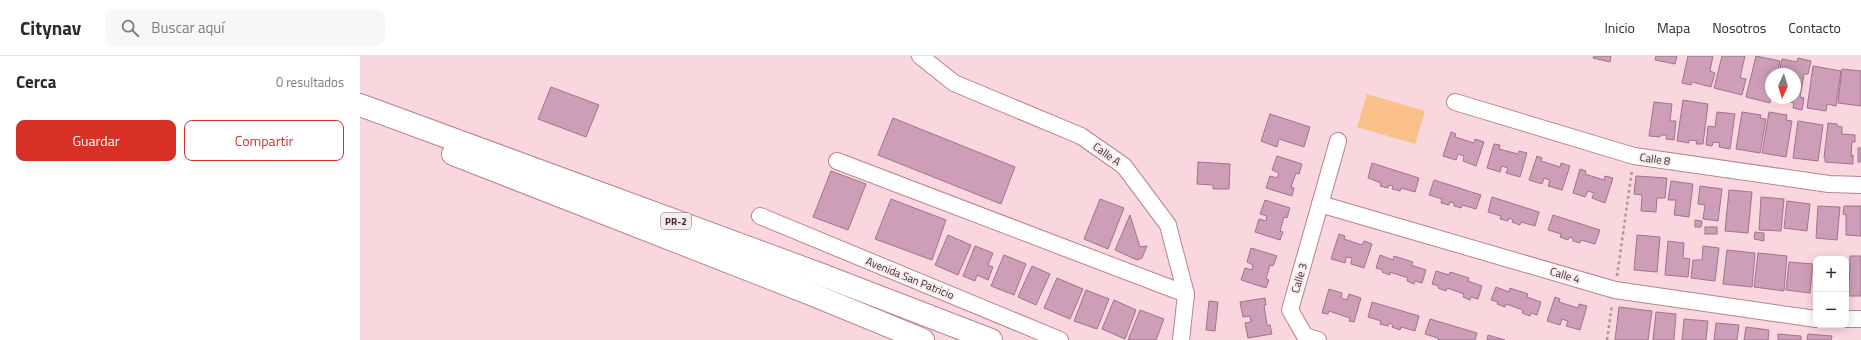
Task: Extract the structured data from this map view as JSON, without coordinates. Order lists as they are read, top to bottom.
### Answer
{
  "streets": {
    "main road": ["PR-2"],
    "street": [
      "Calle A",
      "Calle 8",
      "Calle 4",
      "Avenida San Patricio",
      "Calle 3"
    ]
  },
  "crossings": [
    ["Calle 4", "Calle 3"]
  ],
  "north": "bottom",
  "page": {
    "header": "Citynav",
    "search": "Buscar aquí",
    "nav": [
      "Inicio",
      "Mapa",
      "Nosotros",
      "Contacto"
    ],
    "heading": ["Cerca", "0 resultados"],
    "buttons": ["Guardar", "Compartir"],
    "map_buttons": ["+", "−"]
  }
}
